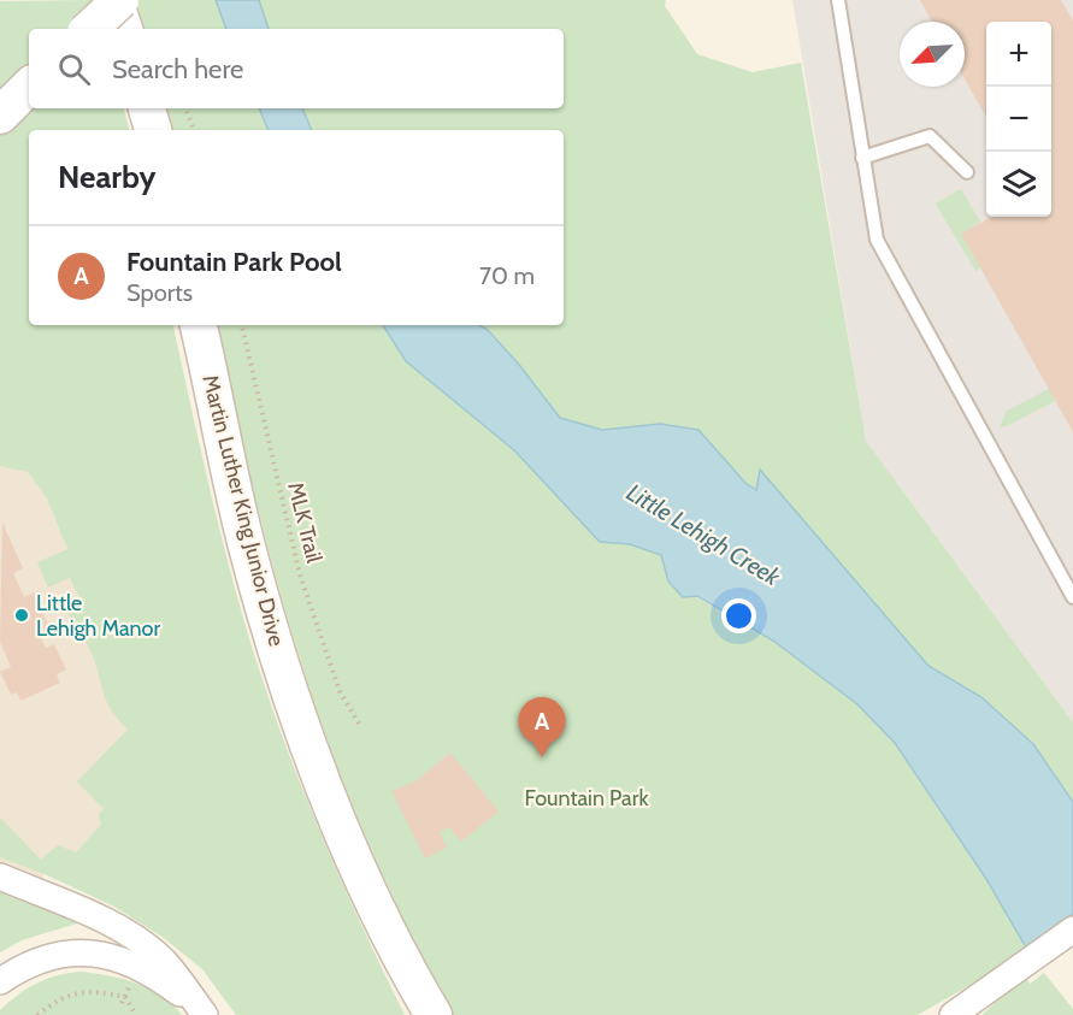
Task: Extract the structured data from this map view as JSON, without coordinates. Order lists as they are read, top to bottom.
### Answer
{
  "streets": {
    "main road": ["Martin Luther King Junior Drive"],
    "path": ["MLK Trail"]
  },
  "water": ["Little Lehigh Creek"],
  "parks": ["Fountain Park"],
  "places": ["Little Lehigh Manor"],
  "north": "bottom left",
  "page": {
    "map_buttons": ["+", "−"],
    "search": "Search here",
    "heading": "Nearby",
    "list": [
      {
        "mark": "A",
        "name": "Fountain Park Pool",
        "note": "Sports",
        "value": "70 m"
      }
    ],
    "pins": "A"
  }
}
